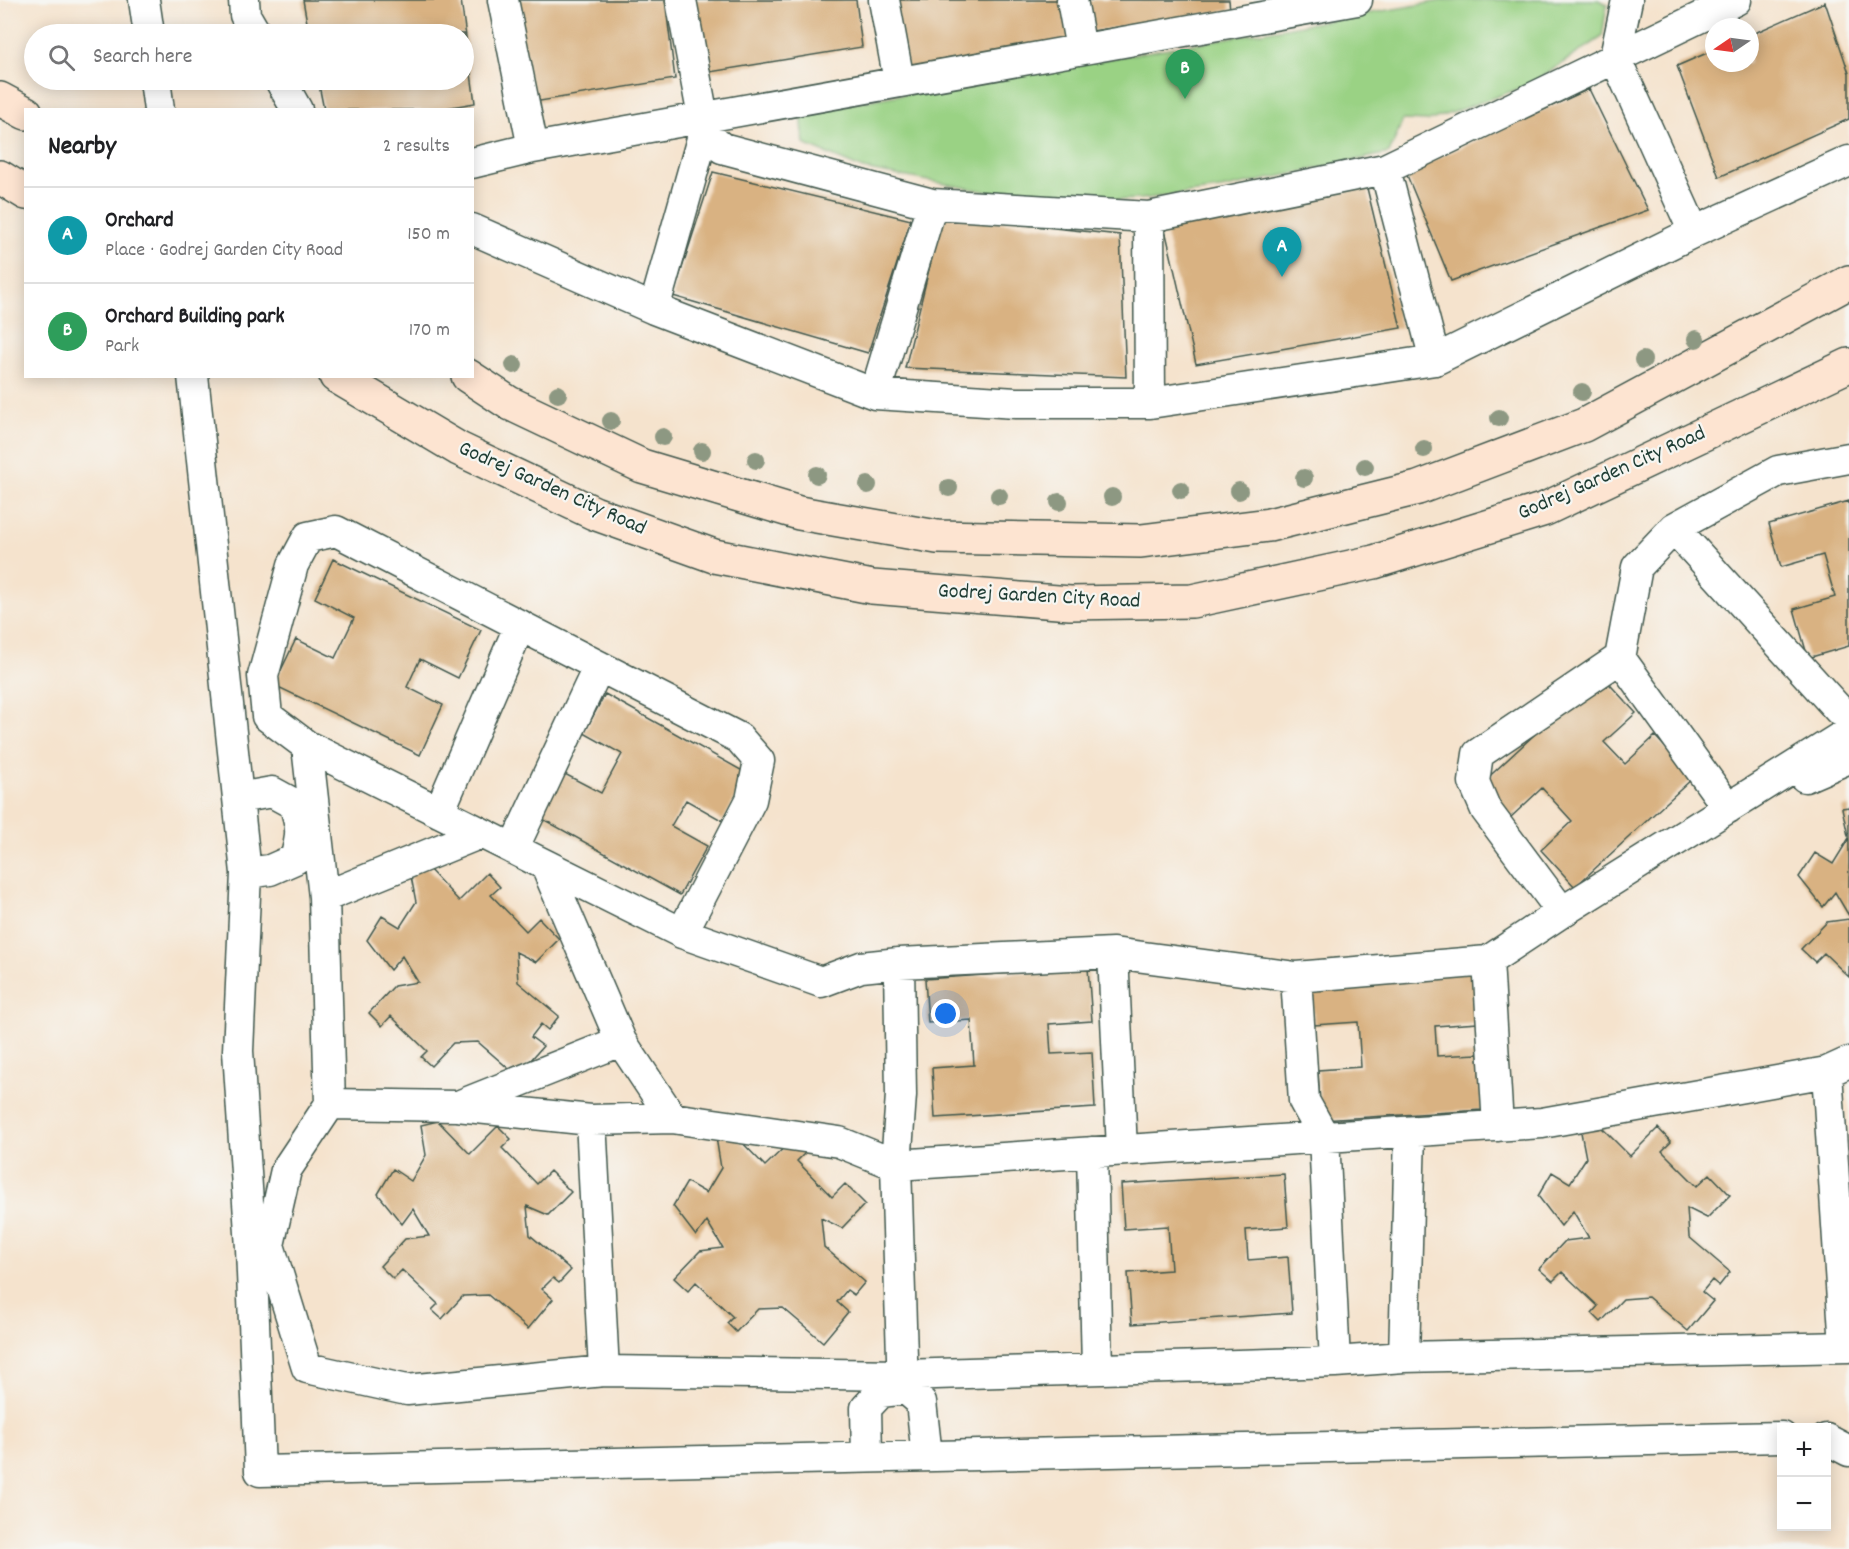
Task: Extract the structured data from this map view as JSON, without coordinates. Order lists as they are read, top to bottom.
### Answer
{
  "streets": {
    "street": ["Godrej Garden City Road"]
  },
  "north": "left",
  "page": {
    "search": "Search here",
    "pins": ["B", "A"],
    "heading": ["Nearby", "2 results"],
    "list": [
      {
        "mark": "A",
        "name": "Orchard",
        "note": "Place · Godrej Garden City Road",
        "value": "150 m"
      },
      {
        "mark": "B",
        "name": "Orchard Building park",
        "note": "Park",
        "value": "170 m"
      }
    ],
    "map_buttons": ["+", "−"]
  }
}
